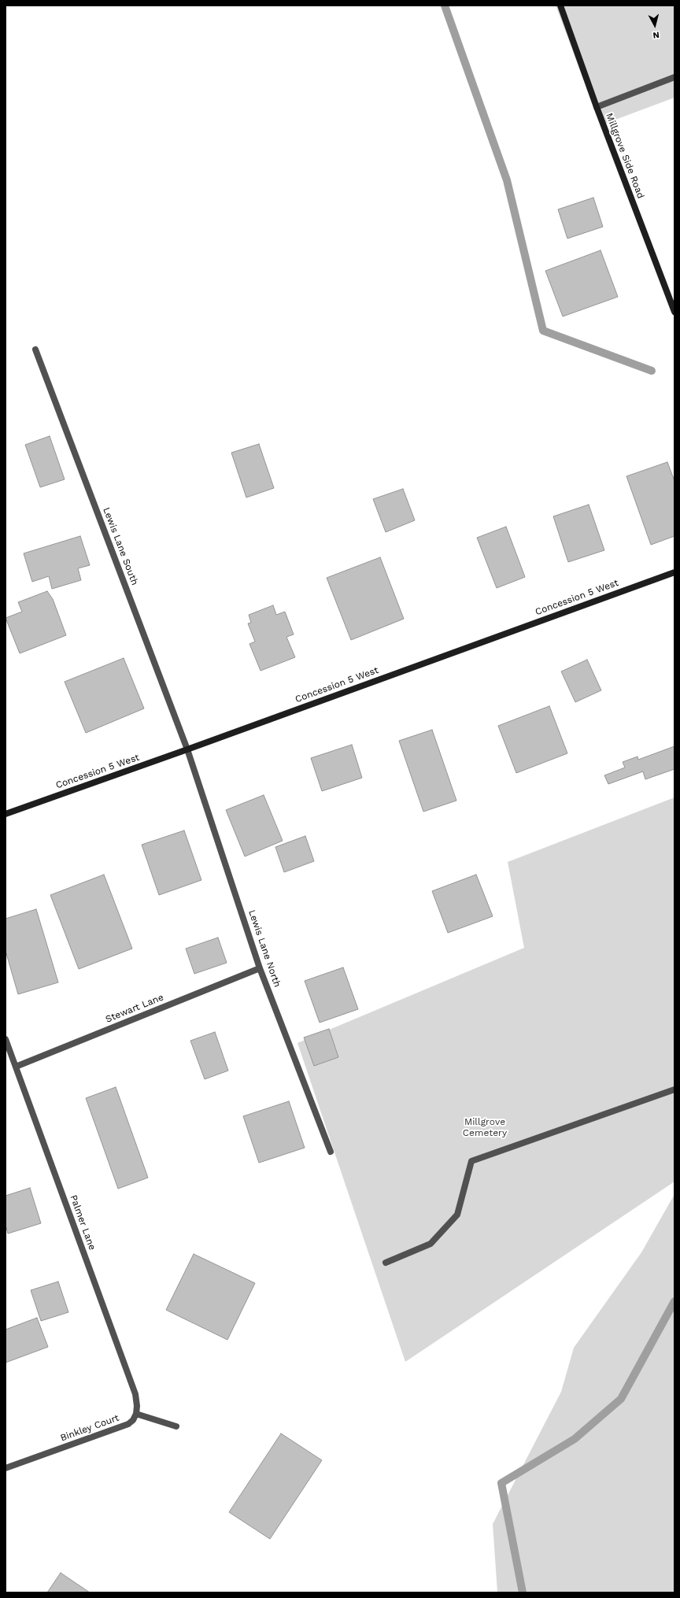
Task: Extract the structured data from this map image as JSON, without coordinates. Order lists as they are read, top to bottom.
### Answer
{
  "streets": {
    "main road": ["Millgrove Side Road", "Concession 5 West"],
    "street": [
      "Lewis Lane South",
      "Lewis Lane North",
      "Stewart Lane",
      "Palmer Lane",
      "Binkley Court"
    ]
  },
  "crossings": [
    ["Lewis Lane South", "Concession 5 West"],
    ["Lewis Lane South", "Lewis Lane North"],
    ["Concession 5 West", "Lewis Lane North"],
    ["Lewis Lane North", "Stewart Lane"],
    ["Stewart Lane", "Palmer Lane"],
    ["Palmer Lane", "Binkley Court"]
  ],
  "parks": ["Millgrove Cemetery"],
  "north": "bottom"
}
